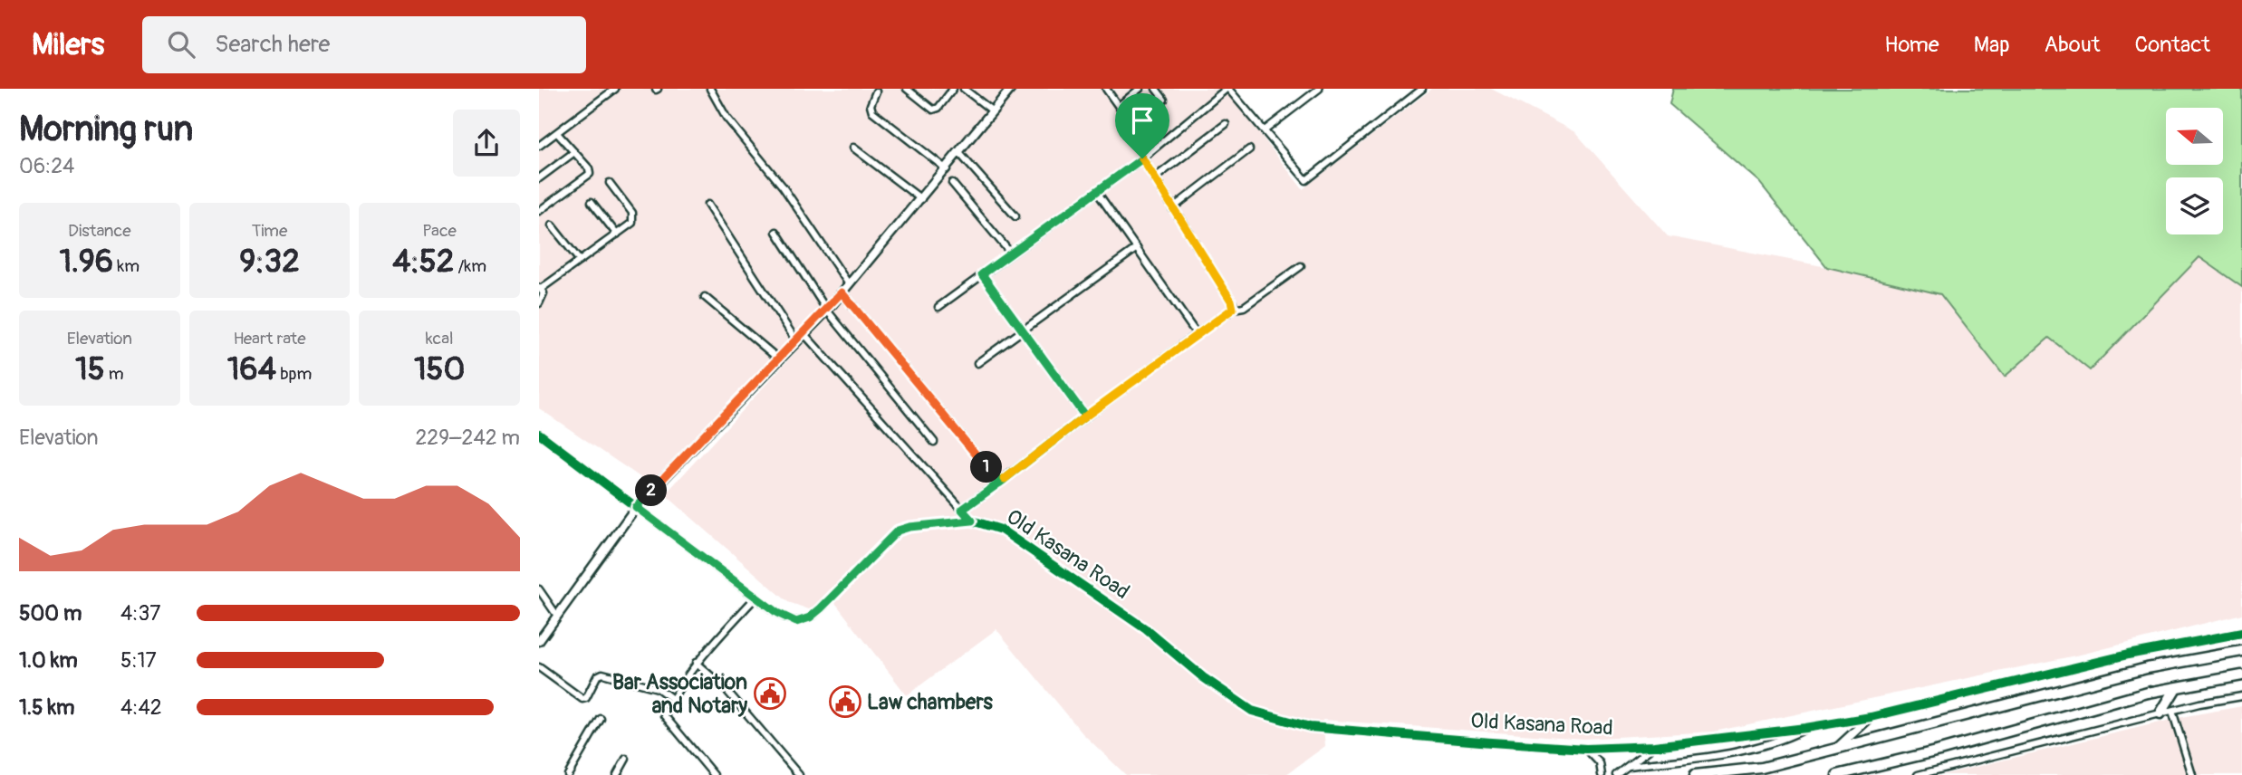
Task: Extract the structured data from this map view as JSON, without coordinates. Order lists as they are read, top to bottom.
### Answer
{
  "streets": {
    "street": ["Old Kasana Road"]
  },
  "places": {
    "public building": ["Bar Association and Notary", "Law chambers"]
  },
  "north": "left",
  "page": {
    "header": "Milers",
    "search": "Search here",
    "nav": [
      "Home",
      "Map",
      "About",
      "Contact"
    ],
    "heading": ["Morning run", "06:24"],
    "stats": [
      ["Distance", "1.96 km"],
      ["Time", "9:32"],
      ["Pace", "4:52 /km"],
      ["Elevation", "15 m"],
      ["Heart rate", "164 bpm"],
      ["kcal", "150"]
    ],
    "chart": ["Elevation", "229–242 m"],
    "pins": ["1", "2"],
    "list": [
      {
        "name": "500 m",
        "note": "4:37"
      },
      {
        "name": "1.0 km",
        "note": "5:17"
      },
      {
        "name": "1.5 km",
        "note": "4:42"
      }
    ]
  }
}
